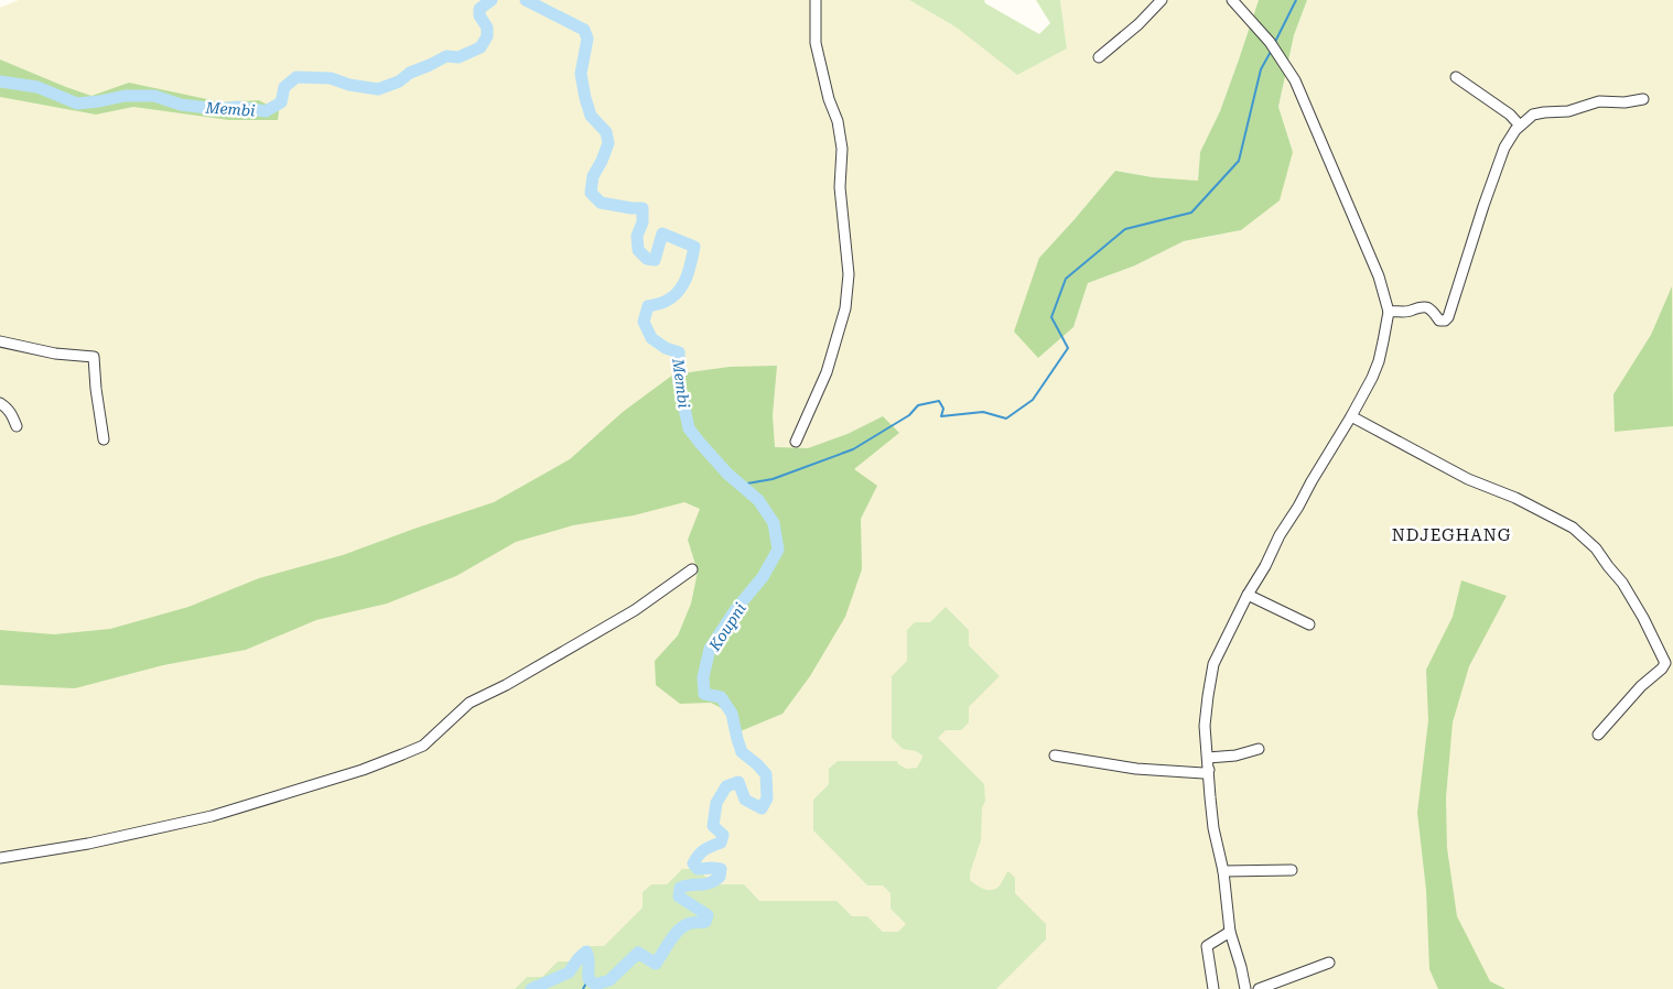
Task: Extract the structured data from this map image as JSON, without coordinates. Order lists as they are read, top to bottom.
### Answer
{
  "districts": ["NDJEGHANG"],
  "water": ["Membi", "Koupni"]
}
